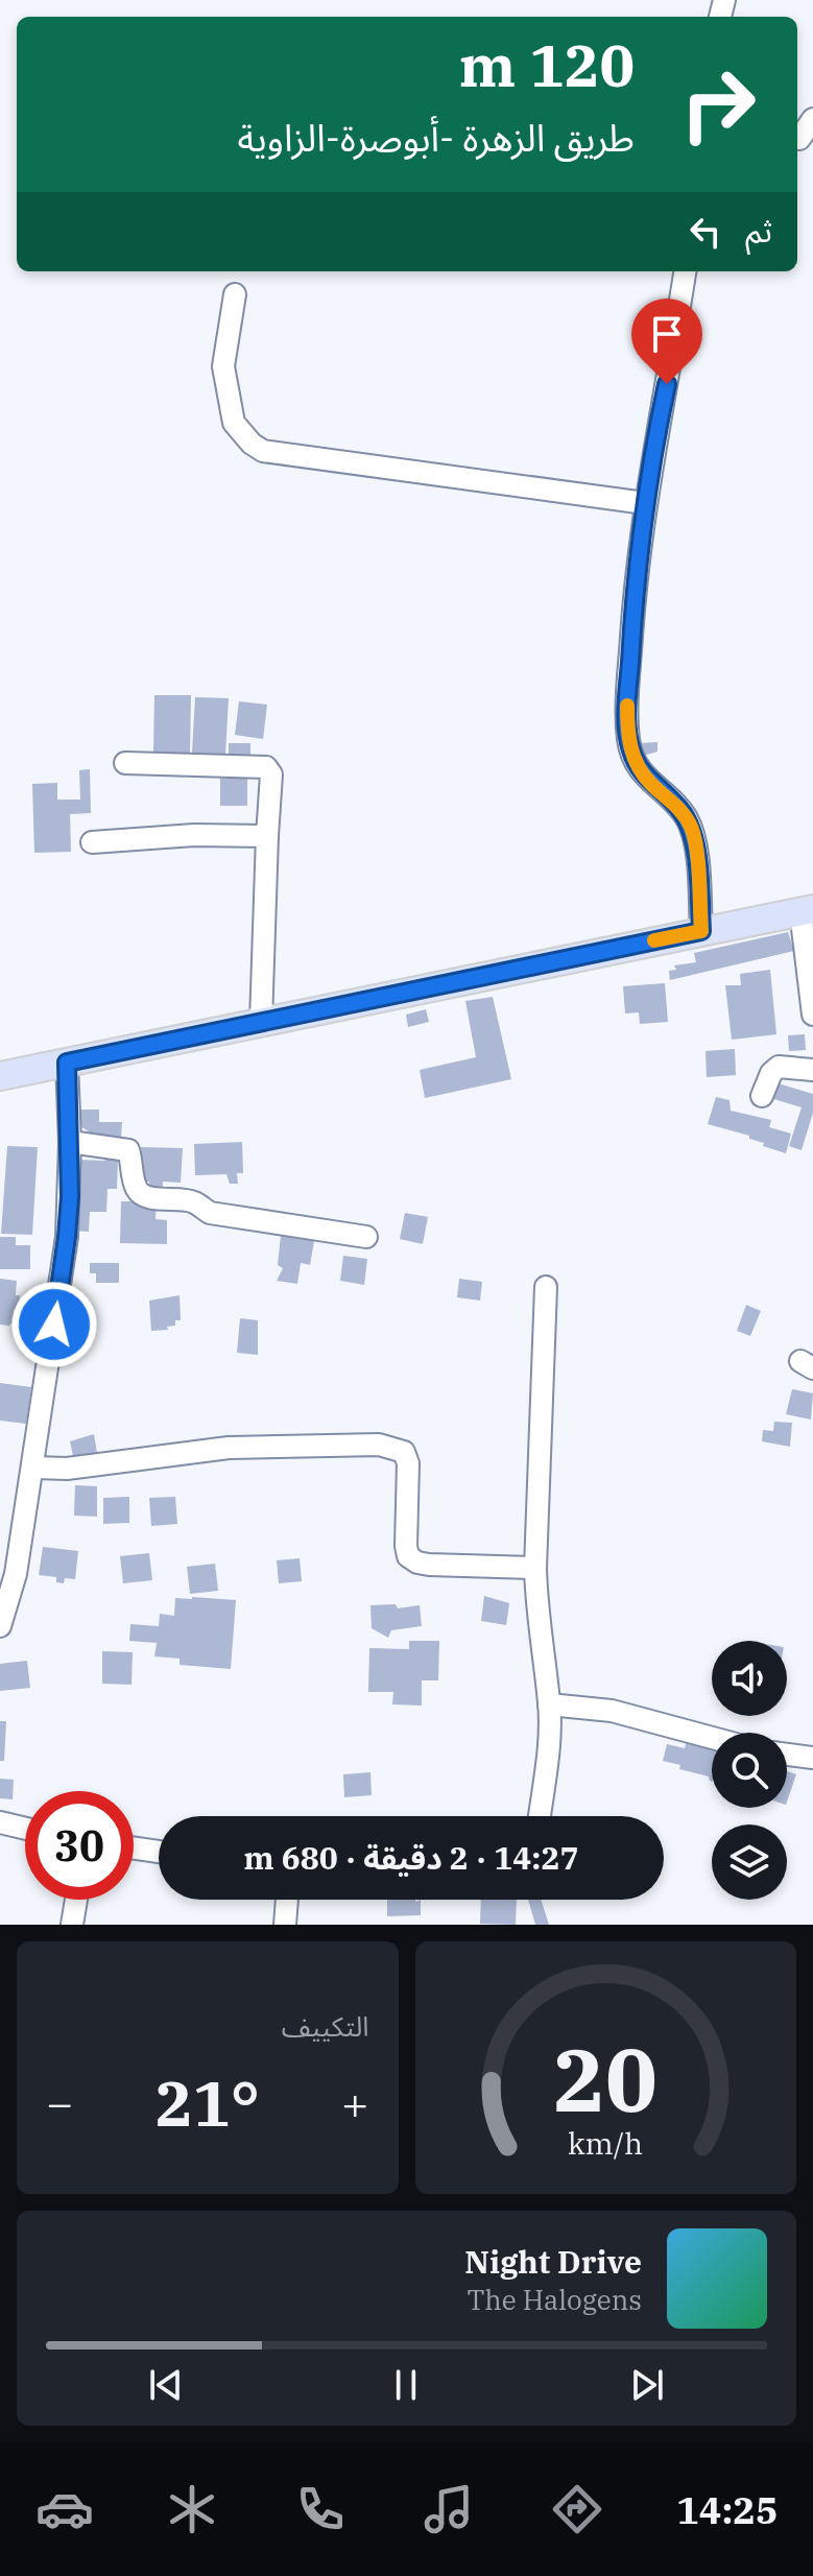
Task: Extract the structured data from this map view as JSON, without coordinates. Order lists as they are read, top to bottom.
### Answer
{
  "page": {
    "turn": ["120 m", "طريق الزهرة -أبوصرة-الزاوية"],
    "then": "ثم",
    "limit": "30",
    "trip": "14:27 · 2 دقيقة · 680 m",
    "tile": "التكييف",
    "heat": ["−", "21°", "+"],
    "song": ["Night Drive", "The Halogens"],
    "tabs": "14:25",
    "gauge": ["20", "km/h"]
  }
}
